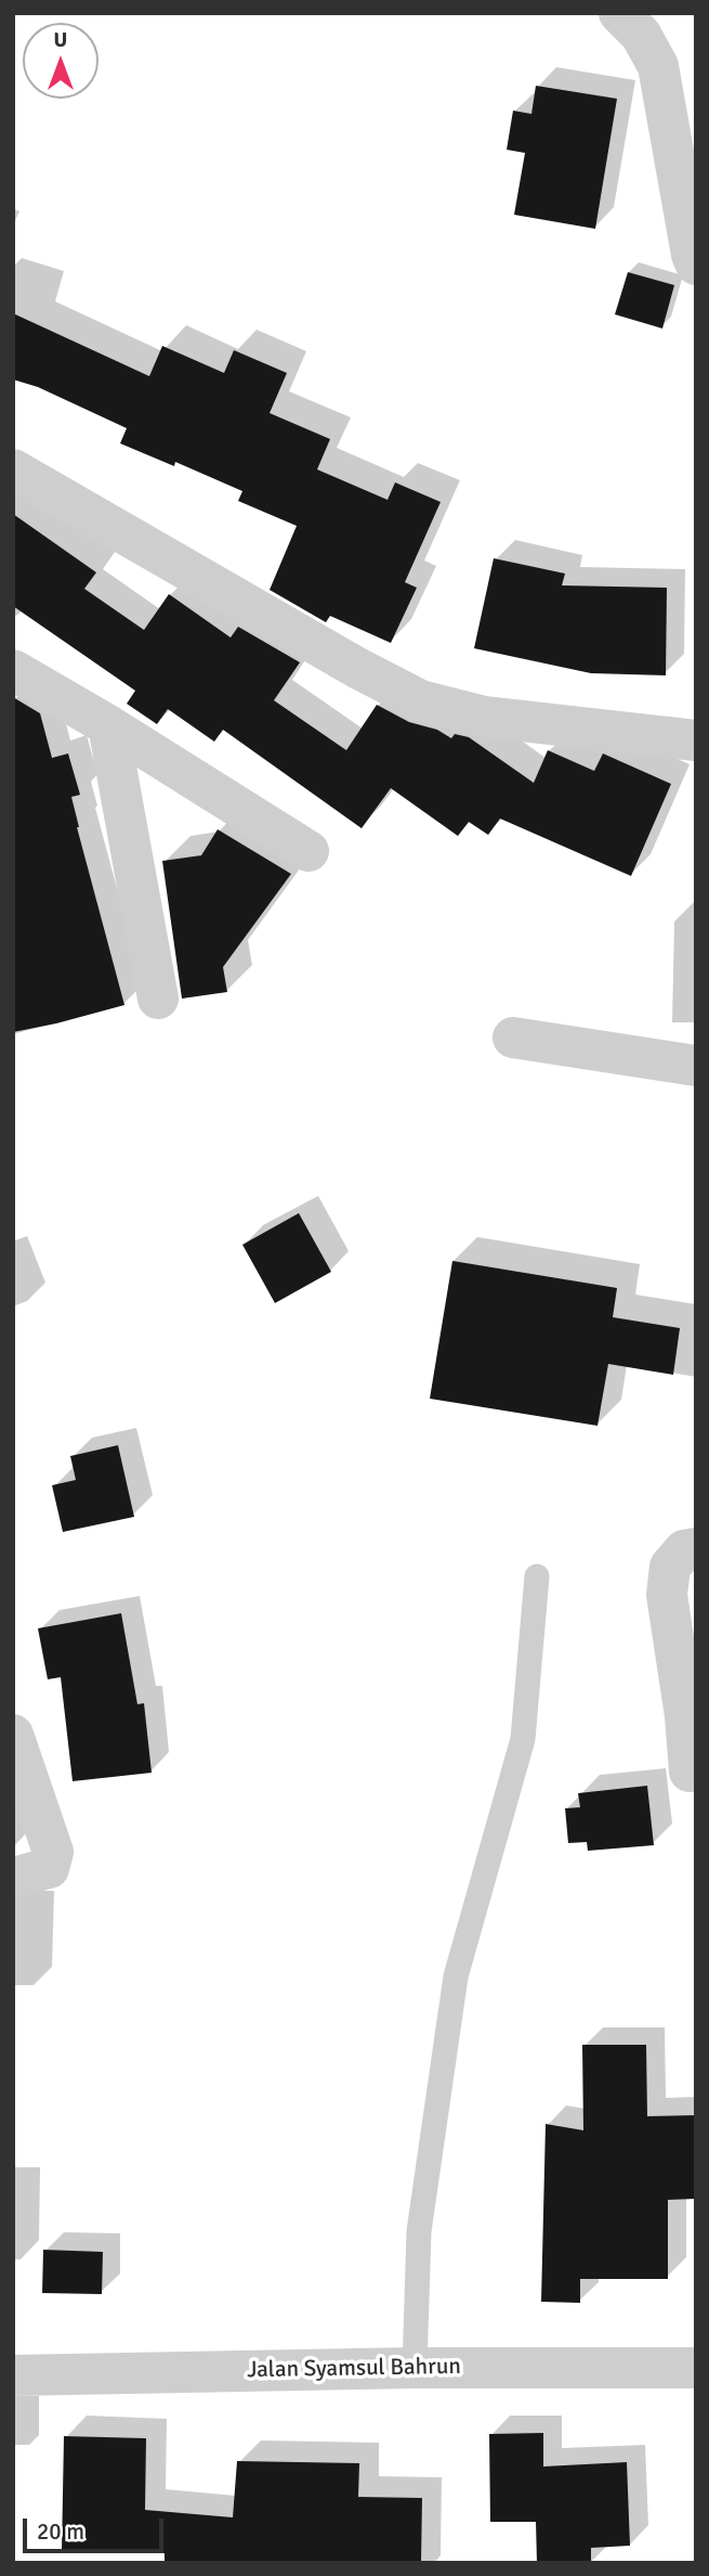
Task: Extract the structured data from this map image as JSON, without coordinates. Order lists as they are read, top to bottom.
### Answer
{
  "streets": {
    "street": ["Jalan Syamsul Bahrun"]
  },
  "scale_bar": "20 m",
  "north": "top"
}
